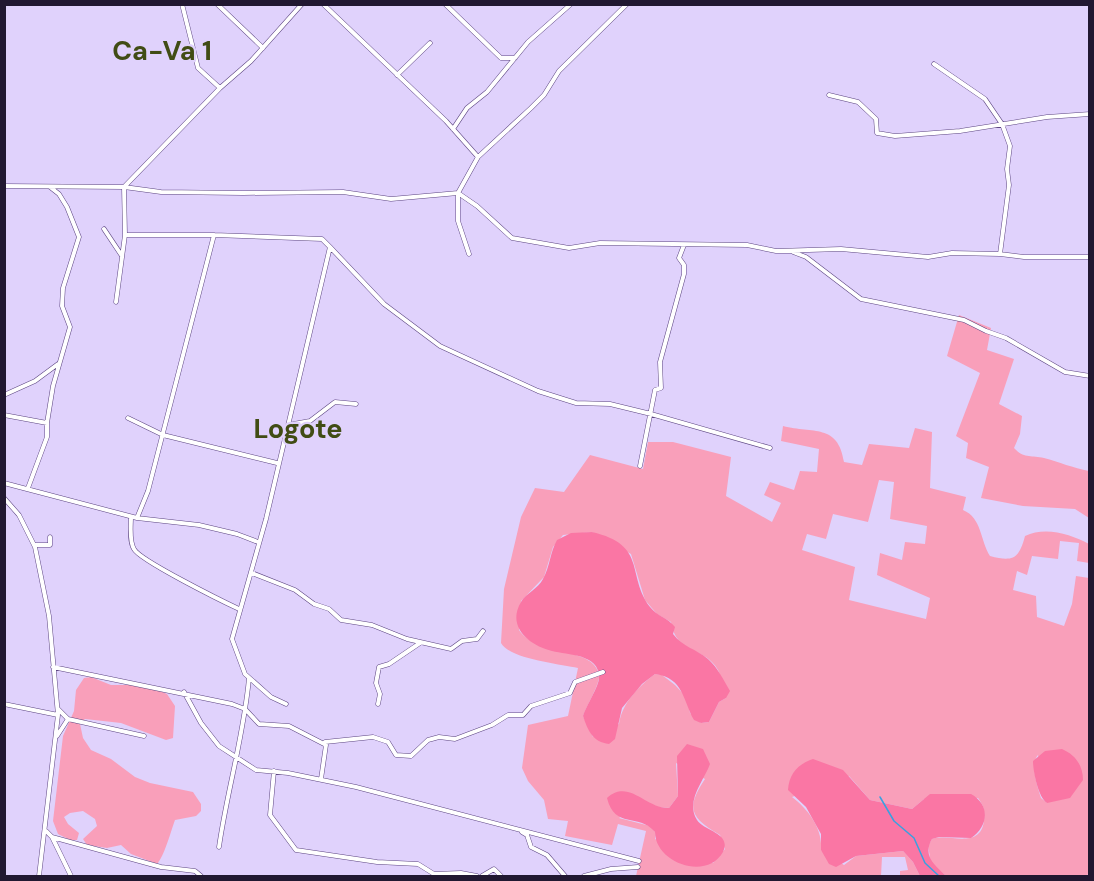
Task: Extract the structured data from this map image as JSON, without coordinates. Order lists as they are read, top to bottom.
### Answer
{
  "districts": ["Ca-Va 1", "Logote"]
}
